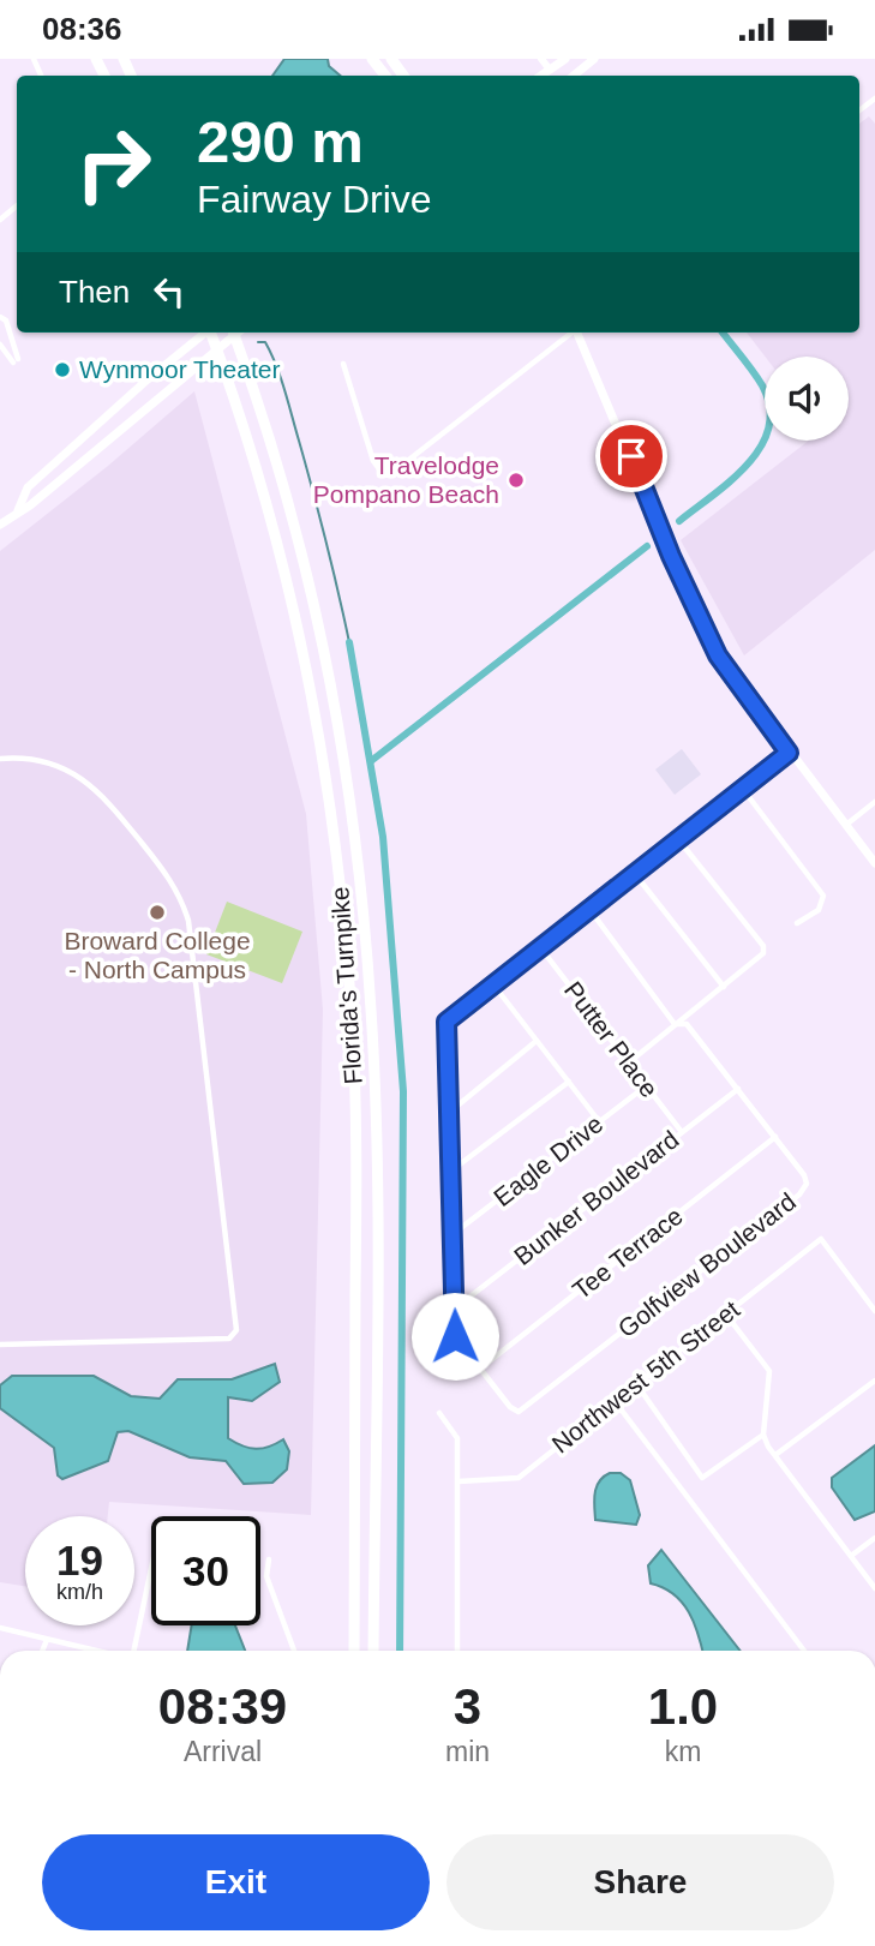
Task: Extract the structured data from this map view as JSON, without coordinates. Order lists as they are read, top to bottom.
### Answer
{
  "streets": {
    "highway": ["Florida's Turnpike"],
    "street": [
      "Putter Place",
      "Eagle Drive",
      "Bunker Boulevard",
      "Tee Terrace",
      "Golfview Boulevard",
      "Northwest 5th Street"
    ]
  },
  "crossings": [
    ["Putter Place", "Eagle Drive"],
    ["Putter Place", "Bunker Boulevard"],
    ["Bunker Boulevard", "Golfview Boulevard"],
    ["Tee Terrace", "Golfview Boulevard"]
  ],
  "places": ["Wynmoor Theater", "Travelodge Pompano Beach", "Broward College - North Campus"],
  "page": {
    "status": "08:36",
    "turn": ["290 m", "Fairway Drive"],
    "then": "Then",
    "speed": "19 km/h",
    "limit": "30",
    "eta": [
      "08:39",
      "Arrival",
      "3",
      "min",
      "1.0",
      "km"
    ],
    "buttons": ["Exit", "Share"]
  }
}
